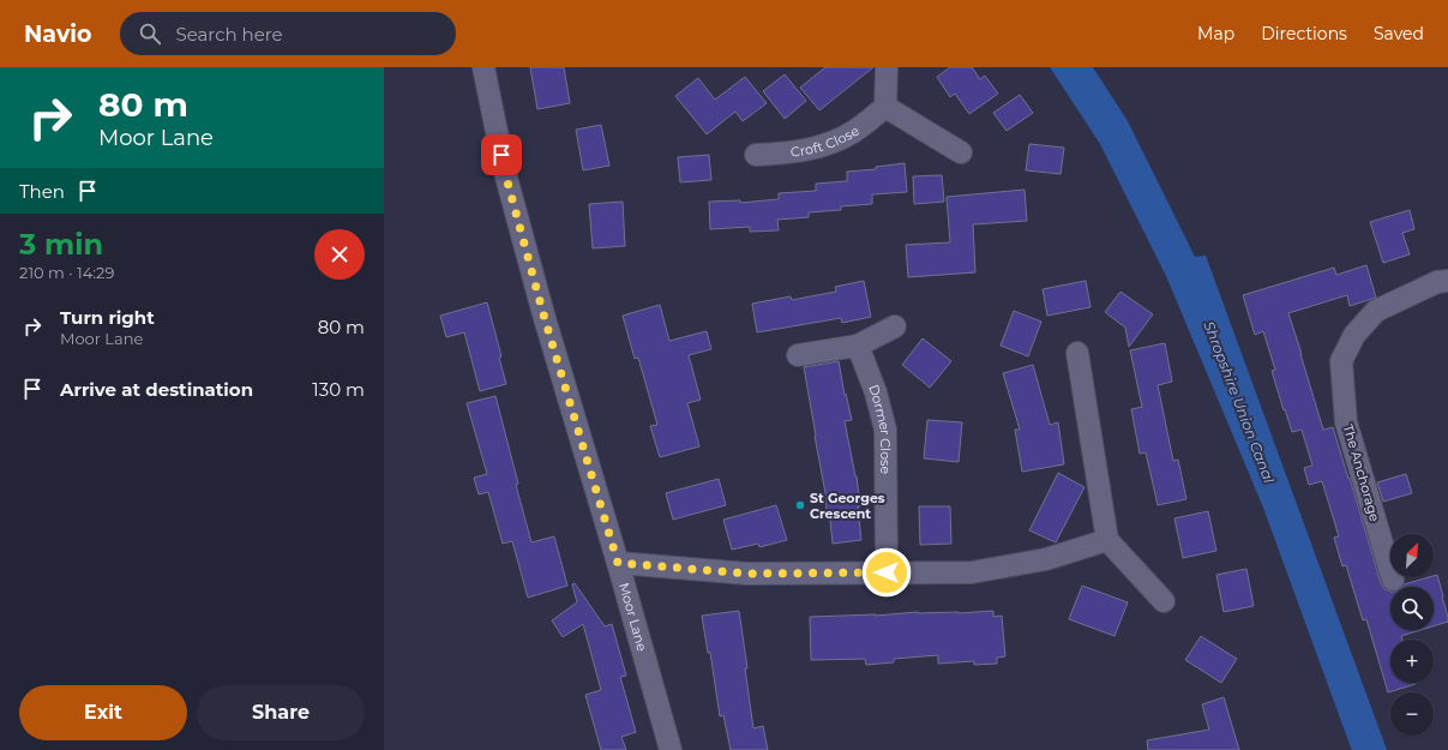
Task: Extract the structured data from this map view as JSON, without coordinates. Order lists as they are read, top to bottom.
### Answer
{
  "streets": {
    "street": [
      "Croft Close",
      "Dormer Close",
      "The Anchorage",
      "Moor Lane"
    ]
  },
  "water": ["Shropshire Union Canal"],
  "places": ["St Georges Crescent"],
  "north": "top right",
  "page": {
    "header": "Navio",
    "search": "Search here",
    "nav": ["Map", "Directions", "Saved"],
    "turn": ["80 m", "Moor Lane"],
    "then": "Then",
    "heading": ["3 min", "210 m · 14:29"],
    "list": [
      {
        "name": "Turn right",
        "note": "Moor Lane",
        "value": "80 m"
      },
      {
        "name": "Arrive at destination",
        "value": "130 m"
      }
    ],
    "map_buttons": ["+", "−"],
    "buttons": ["Exit", "Share"]
  }
}
